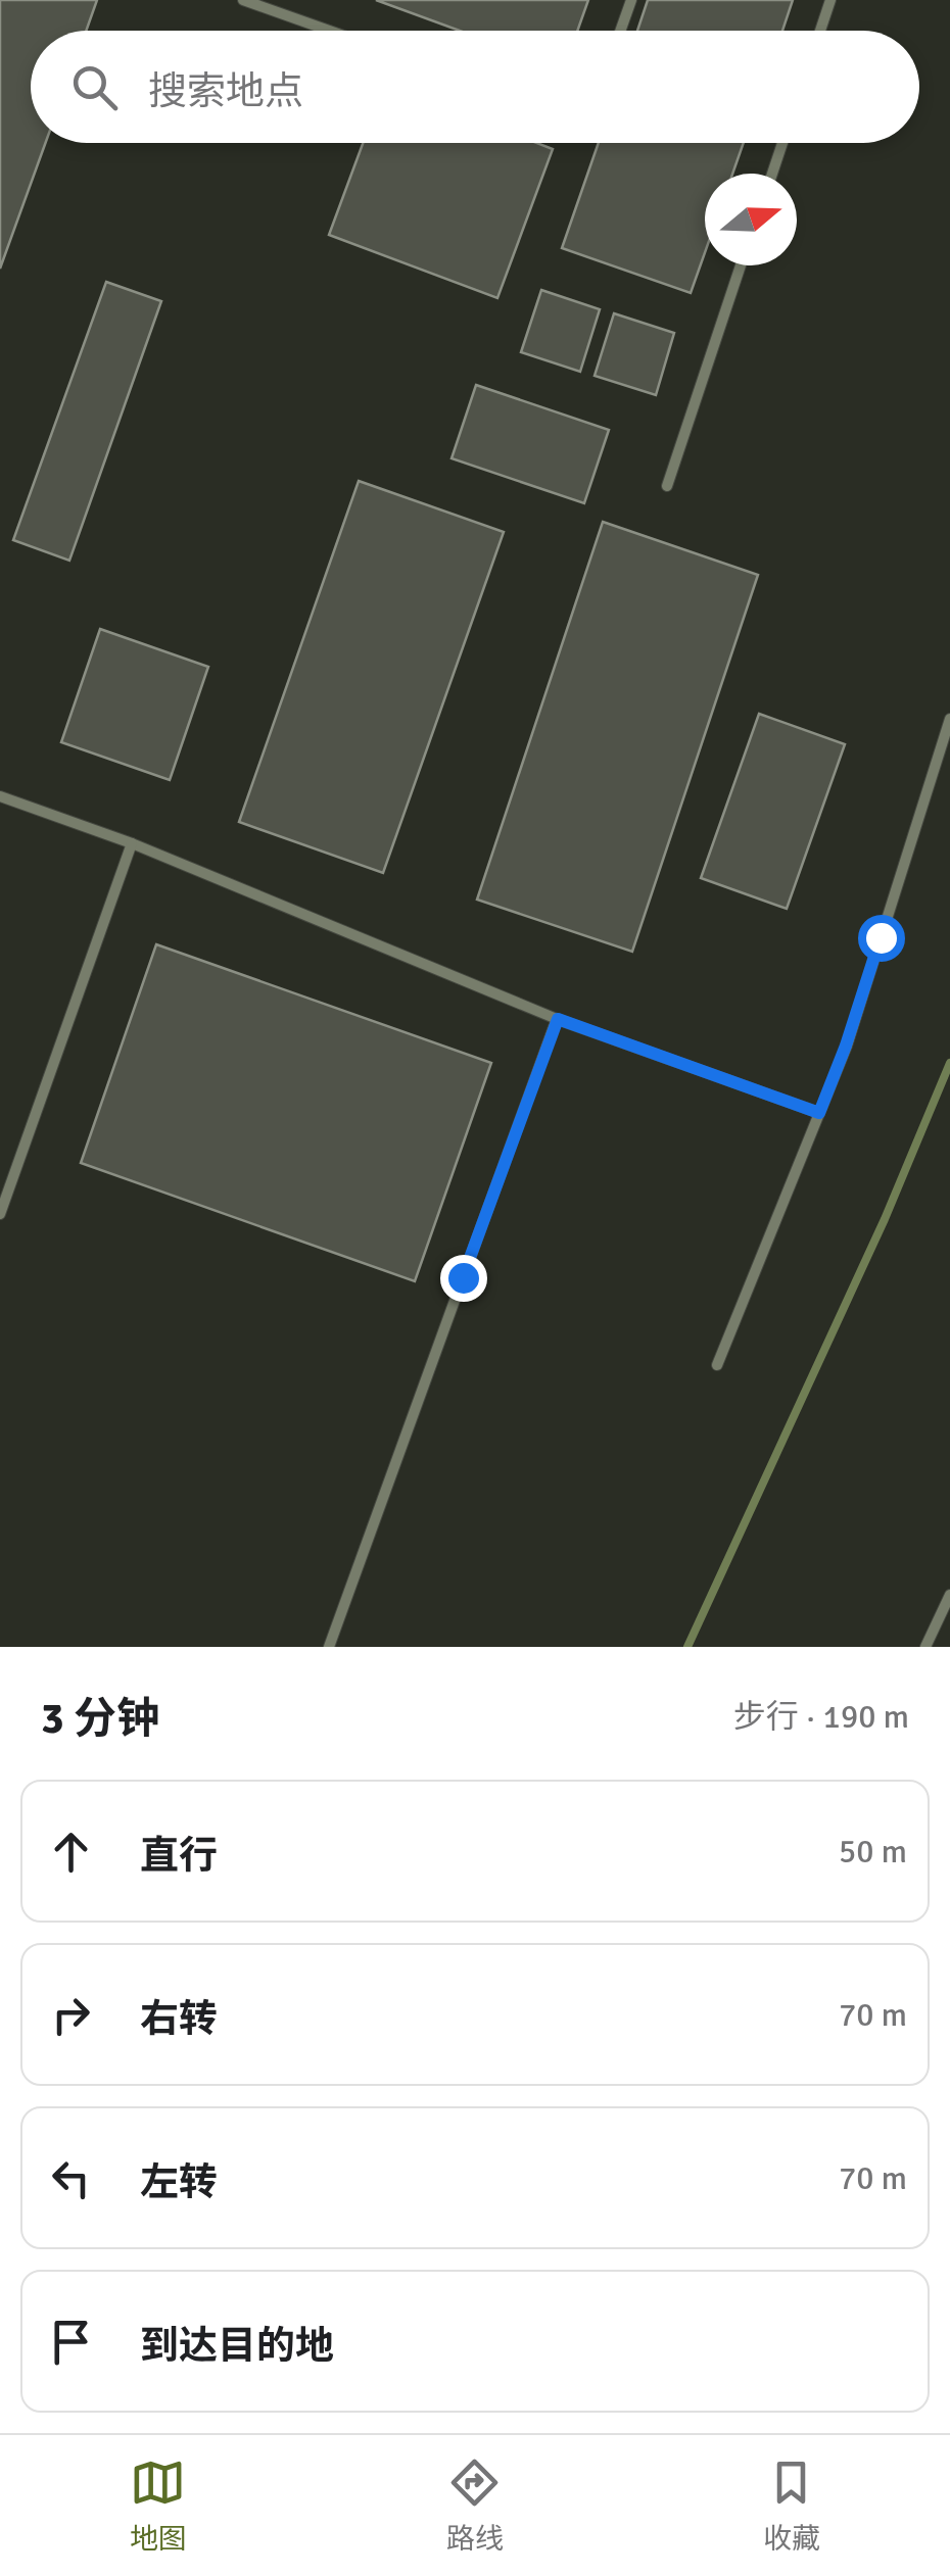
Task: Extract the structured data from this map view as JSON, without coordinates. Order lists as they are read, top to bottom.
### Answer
{
  "north": "right",
  "page": {
    "search": "搜索地点",
    "heading": ["3 分钟", "步行 · 190 m"],
    "list": [
      ["直行", "50 m"],
      ["右转", "70 m"],
      ["左转", "70 m"],
      "到达目的地"
    ],
    "nav": ["地图", "路线", "收藏"]
  }
}
